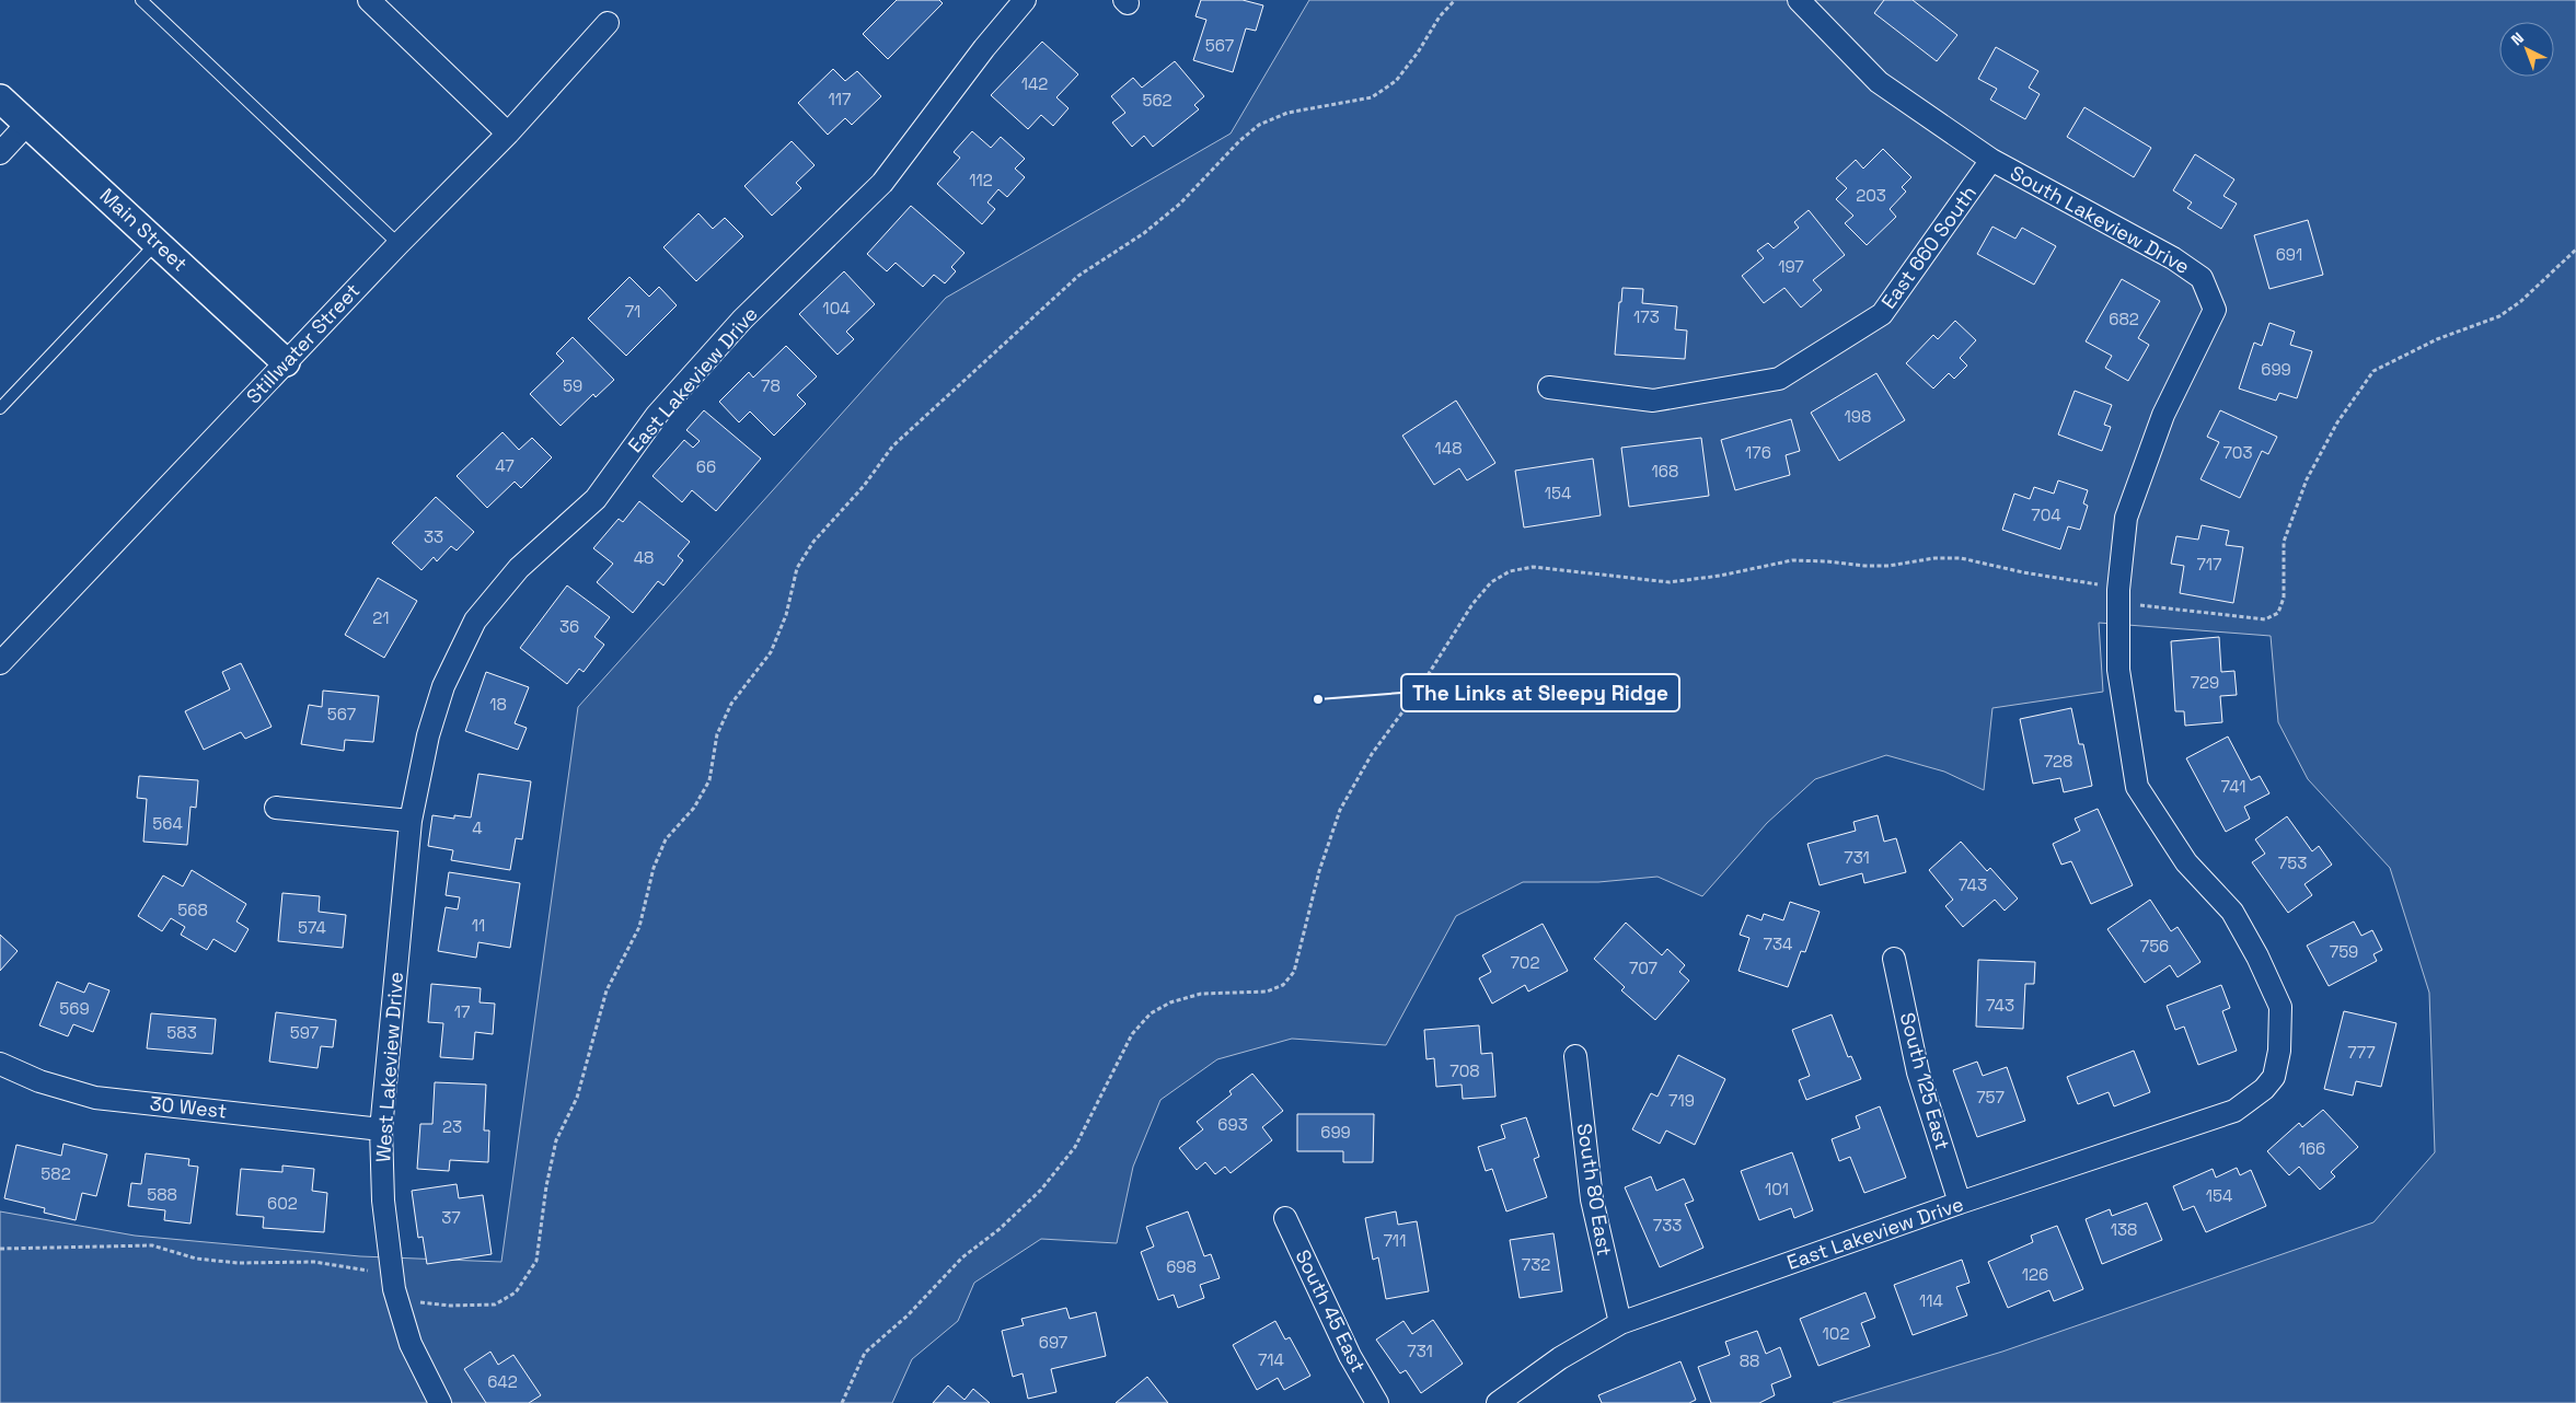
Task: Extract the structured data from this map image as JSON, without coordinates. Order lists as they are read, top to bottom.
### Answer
{
  "streets": {
    "street": [
      "South Lakeview Drive",
      "Main Street",
      "East 660 South",
      "Stillwater Street",
      "East Lakeview Drive",
      "West Lakeview Drive",
      "South 125 East",
      "30 West",
      "South 80 East",
      "South 45 East"
    ]
  },
  "crossings": [
    ["South Lakeview Drive", "East 660 South"],
    ["South Lakeview Drive", "East Lakeview Drive"],
    ["Main Street", "Stillwater Street"],
    ["East Lakeview Drive", "West Lakeview Drive"],
    ["East Lakeview Drive", "South 125 East"],
    ["East Lakeview Drive", "South 80 East"],
    ["West Lakeview Drive", "30 West"]
  ],
  "places": ["The Links at Sleepy Ridge"],
  "house_numbers": [
    "567",
    "142",
    "117",
    "562",
    "112",
    "203",
    "691",
    "197",
    "104",
    "71",
    "173",
    "682",
    "699",
    "59",
    "78",
    "198",
    "148",
    "176",
    "703",
    "47",
    "66",
    "168",
    "154",
    "704",
    "33",
    "48",
    "717",
    "21",
    "36",
    "729",
    "18",
    "567",
    "728",
    "741",
    "564",
    "4",
    "731",
    "753",
    "743",
    "568",
    "11",
    "574",
    "734",
    "756",
    "759",
    "702",
    "707",
    "743",
    "569",
    "17",
    "583",
    "597",
    "777",
    "708",
    "757",
    "719",
    "693",
    "23",
    "699",
    "166",
    "582",
    "101",
    "588",
    "154",
    "602",
    "37",
    "733",
    "138",
    "711",
    "732",
    "698",
    "126",
    "114",
    "102",
    "697",
    "731",
    "714",
    "88",
    "642"
  ],
  "north": "top left"
}
